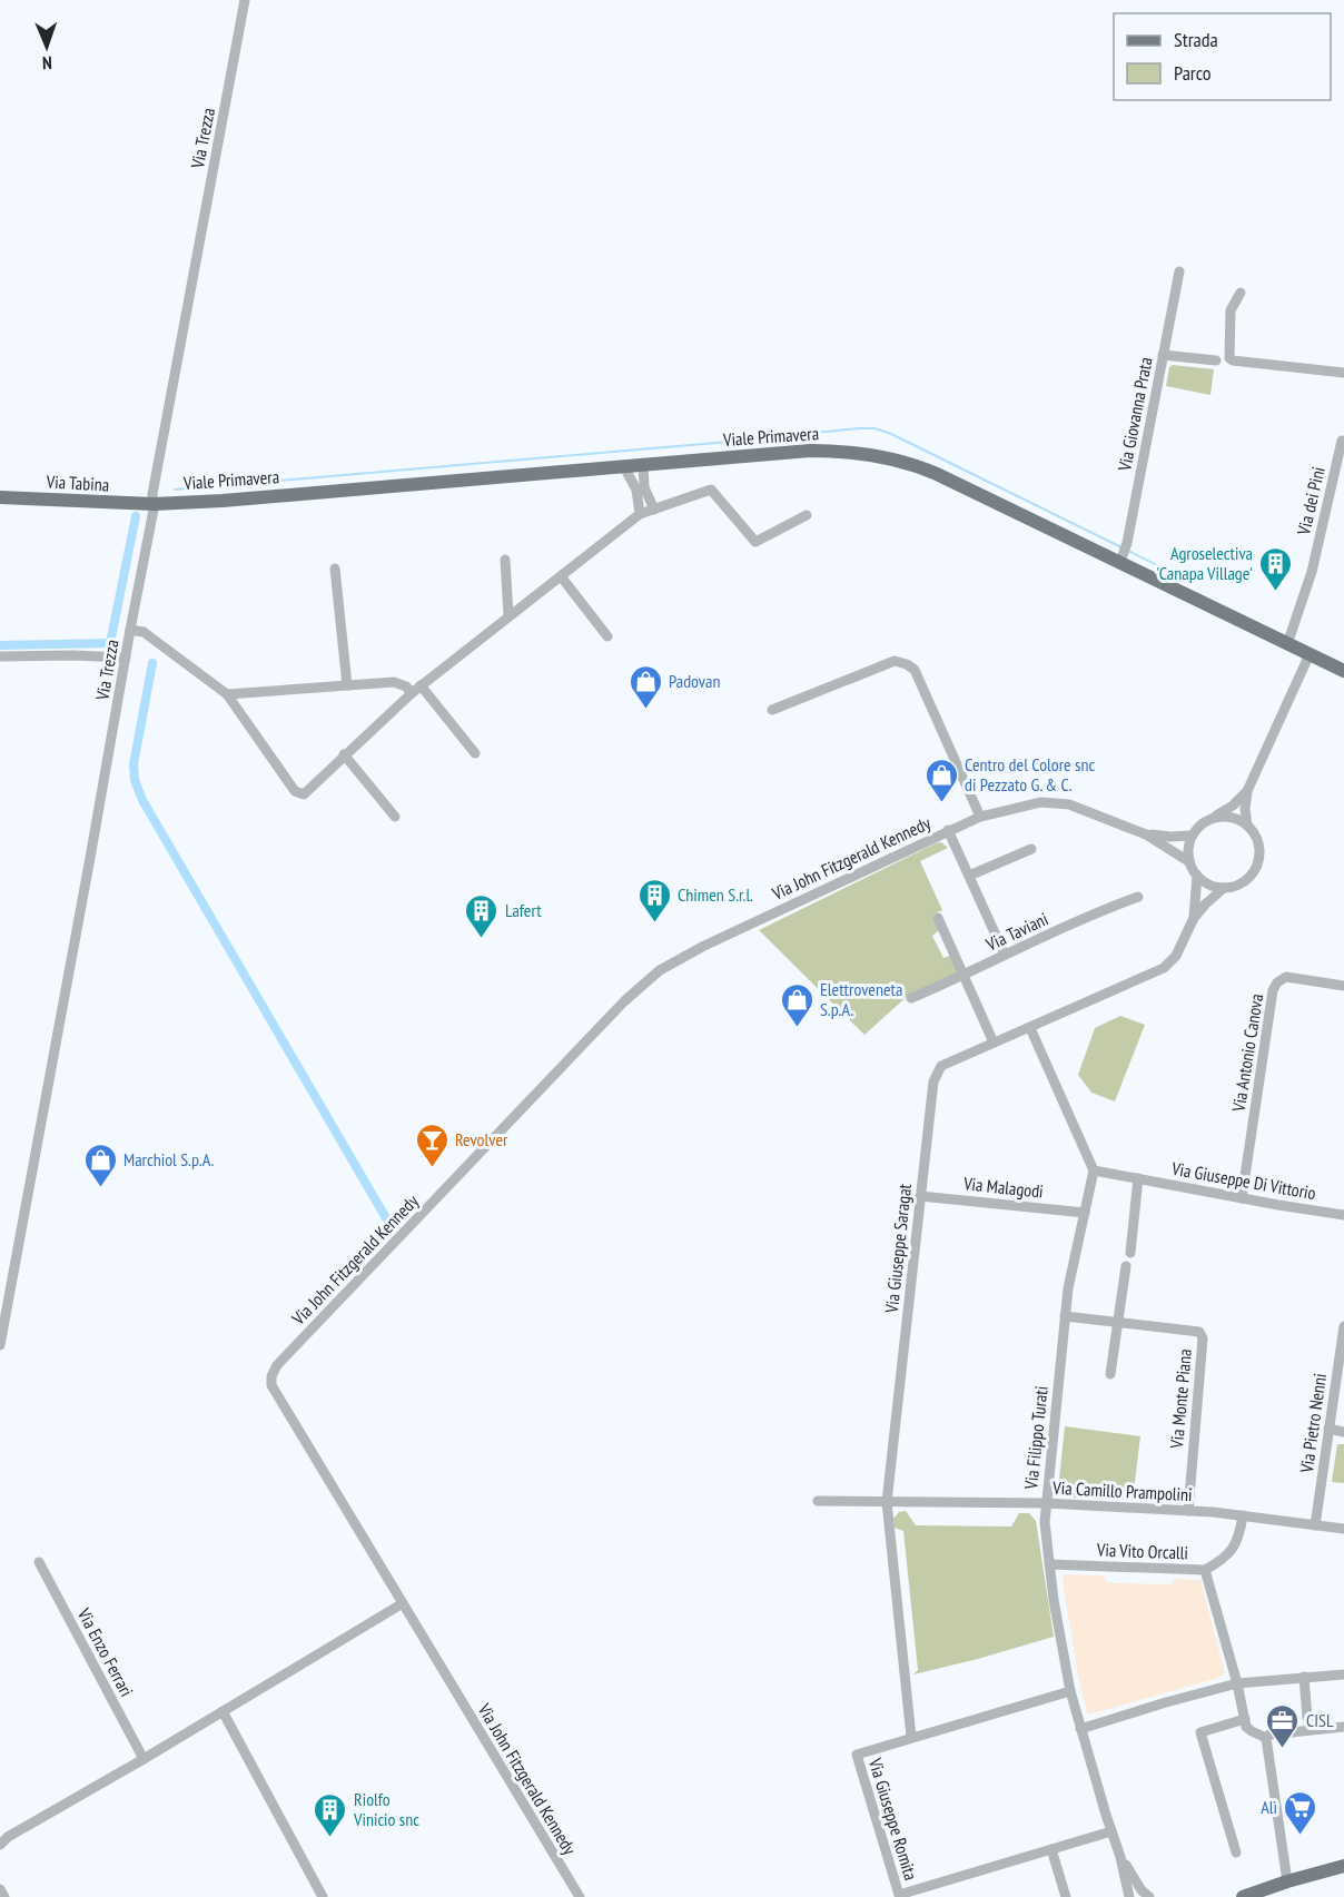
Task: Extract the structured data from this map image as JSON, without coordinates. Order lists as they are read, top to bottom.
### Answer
{
  "streets": {
    "main road": ["Viale Primavera", "Via Tabina"],
    "street": [
      "Via Trezza",
      "Via Giovanna Prata",
      "Via dei Pini",
      "Via John Fitzgerald Kennedy",
      "Via Taviani",
      "Via Antonio Canova",
      "Via Giuseppe Di Vittorio",
      "Via Malagodi",
      "Via Giuseppe Saragat",
      "Via Monte Piana",
      "Via Pietro Nenni",
      "Via Filippo Turati",
      "Via Camillo Prampolini",
      "Via Vito Orcalli",
      "Via Enzo Ferrari",
      "Via Giuseppe Romita"
    ]
  },
  "crossings": [
    ["Via Trezza", "Viale Primavera"],
    ["Via Trezza", "Via Tabina"],
    ["Via Giovanna Prata", "Viale Primavera"],
    ["Viale Primavera", "Via Tabina"],
    ["Viale Primavera", "Via dei Pini"],
    ["Via John Fitzgerald Kennedy", "Via Giuseppe Saragat"],
    ["Via Antonio Canova", "Via Giuseppe Di Vittorio"],
    ["Via Giuseppe Di Vittorio", "Via Filippo Turati"],
    ["Via Malagodi", "Via Giuseppe Saragat"],
    ["Via Malagodi", "Via Filippo Turati"],
    ["Via Giuseppe Saragat", "Via Camillo Prampolini"],
    ["Via Giuseppe Saragat", "Via Giuseppe Romita"],
    ["Via Monte Piana", "Via Filippo Turati"],
    ["Via Monte Piana", "Via Camillo Prampolini"],
    ["Via Pietro Nenni", "Via Camillo Prampolini"],
    ["Via Filippo Turati", "Via Camillo Prampolini"],
    ["Via Filippo Turati", "Via Vito Orcalli"],
    ["Via Filippo Turati", "Via Giuseppe Romita"],
    ["Via Camillo Prampolini", "Via Vito Orcalli"]
  ],
  "places": {
    "building": [
      "Agroselectiva 'Canapa Village'",
      "Chimen S.r.l.",
      "Lafert",
      "Riolfo Vinicio snc"
    ],
    "shop": [
      "Padovan",
      "Centro del Colore snc di Pezzato G. & C.",
      "Elettroveneta S.p.A.",
      "Marchiol S.p.A."
    ],
    "bar": ["Revolver"],
    "office": ["CISL"],
    "supermarket": ["Alì"]
  },
  "legend": ["Strada", "Parco"],
  "north": "bottom"
}
